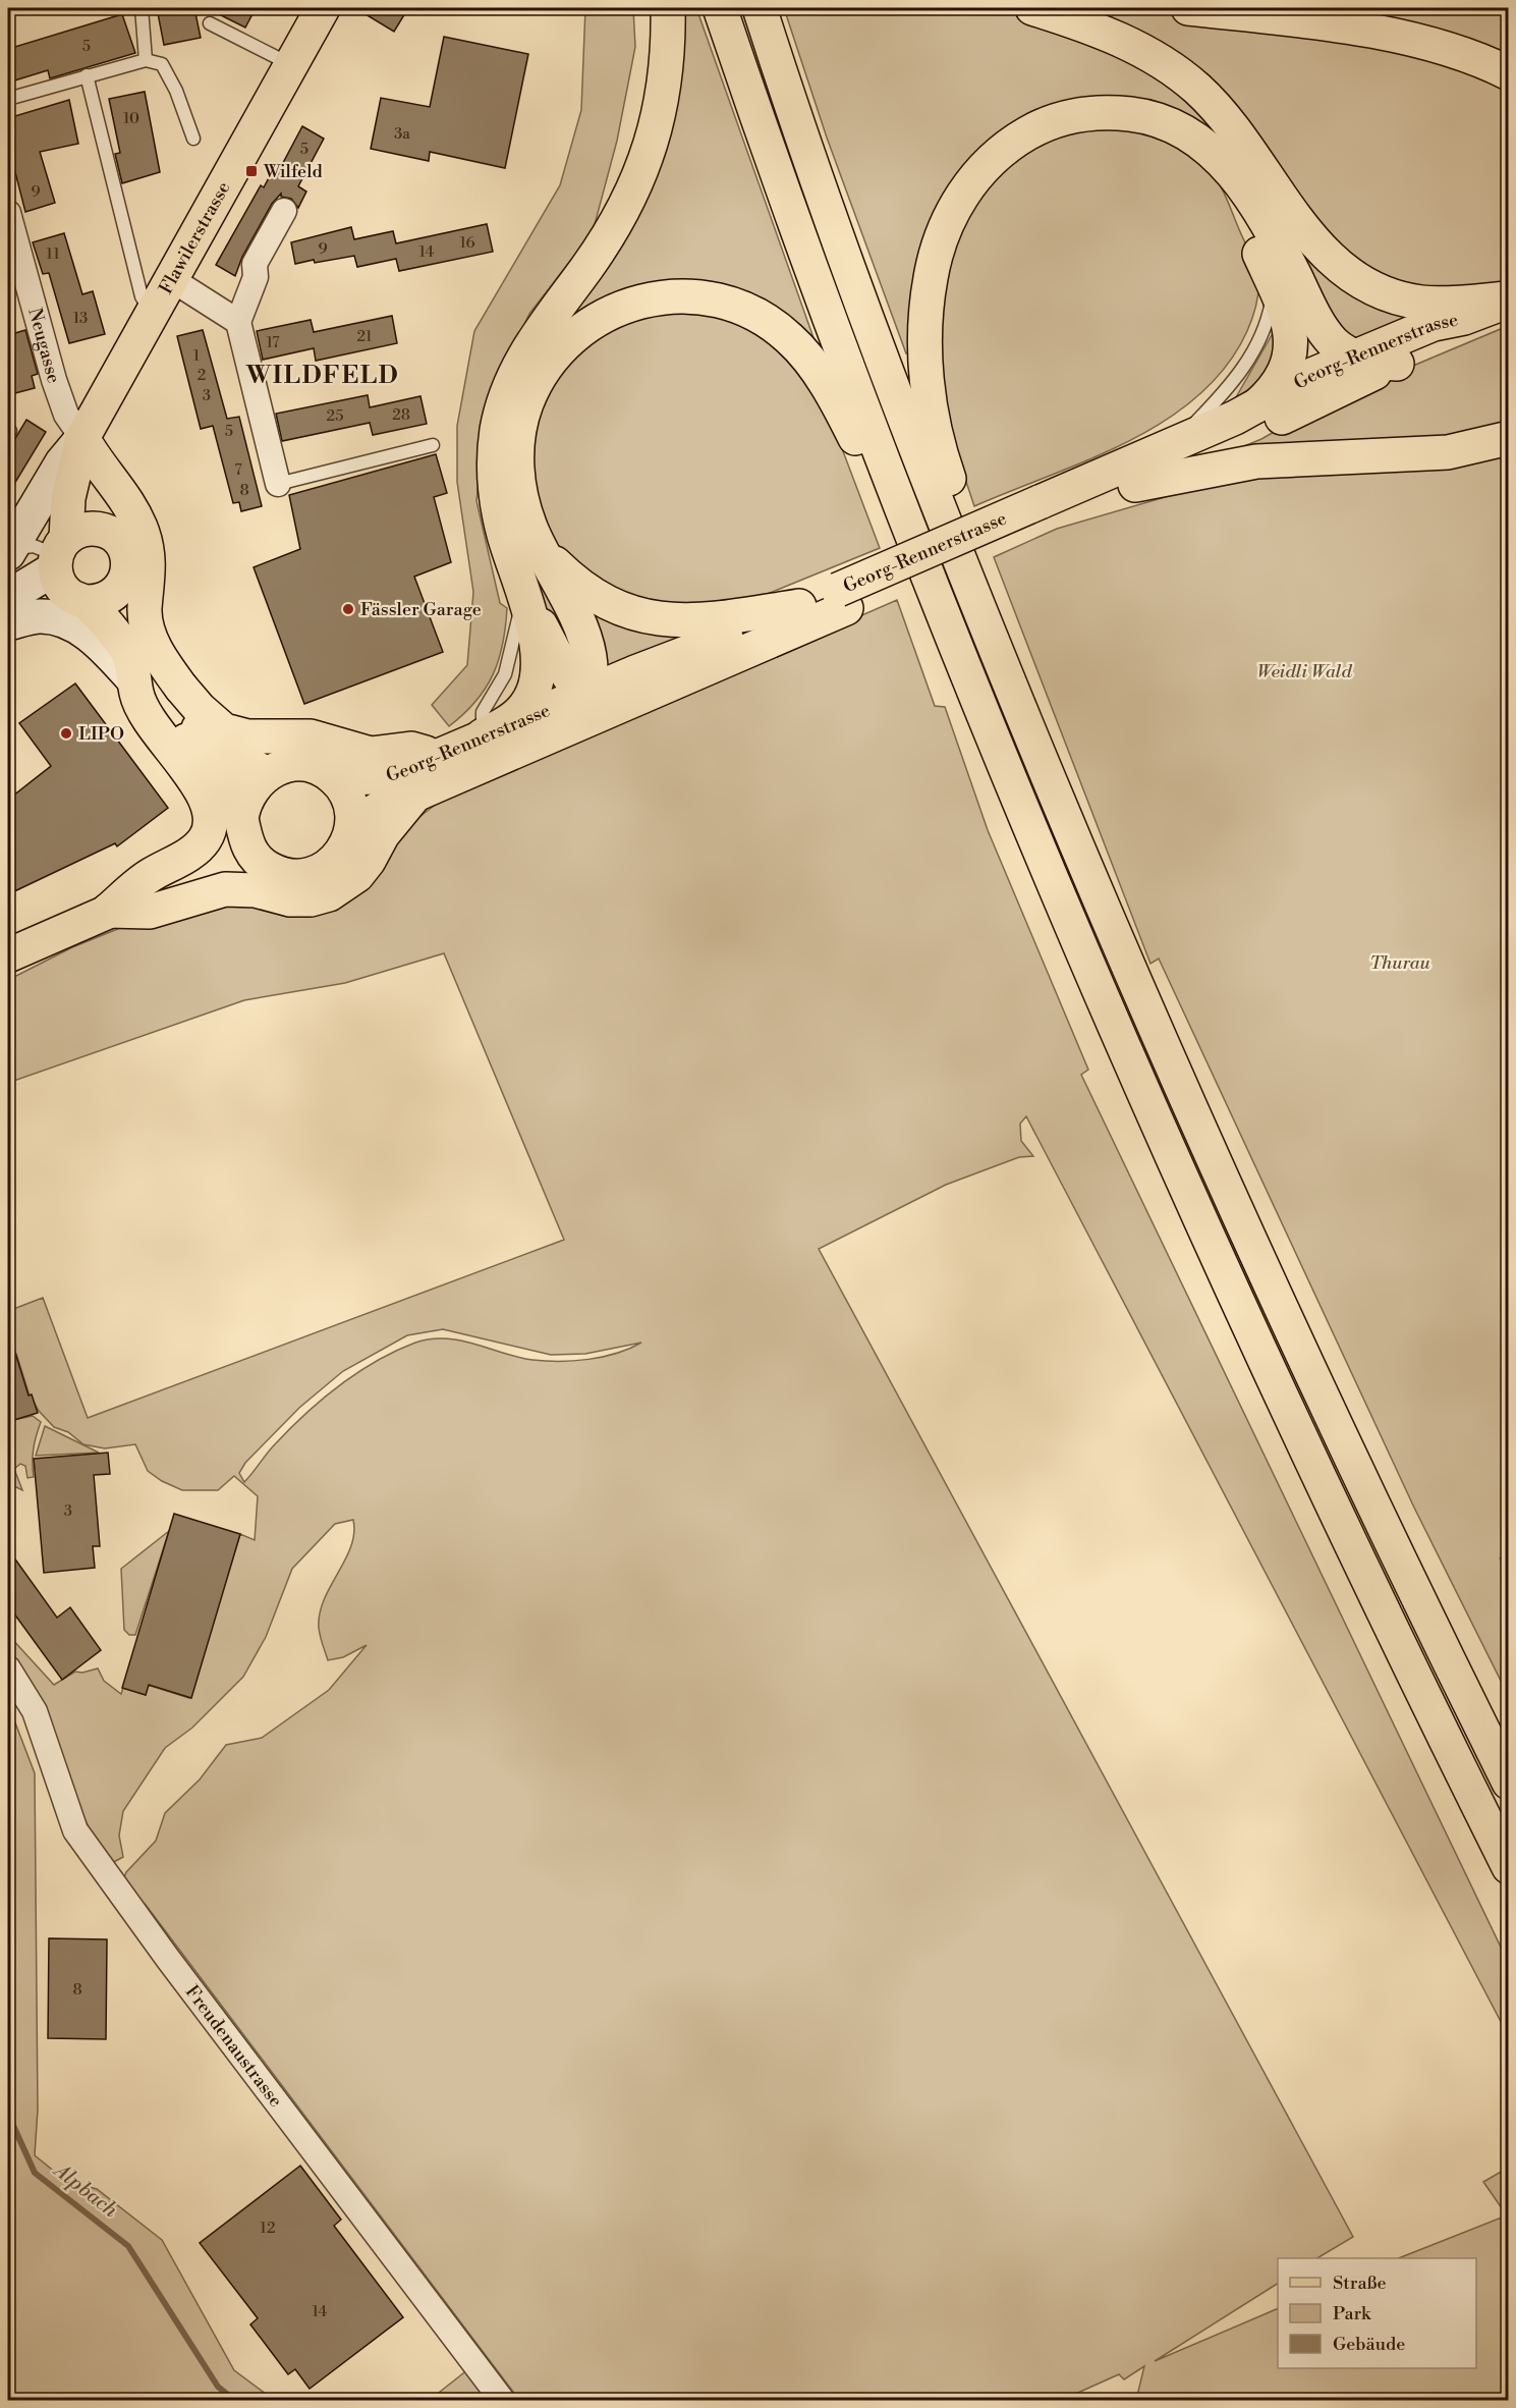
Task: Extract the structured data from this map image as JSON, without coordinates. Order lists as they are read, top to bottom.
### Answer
{
  "streets": {
    "main road": ["Flawilerstrasse", "Georg-Rennerstrasse"],
    "street": ["Neugasse", "Freudenaustrasse"]
  },
  "crossings": [
    ["Flawilerstrasse", "Neugasse"]
  ],
  "districts": ["WILDFELD"],
  "water": ["Alpbach"],
  "parks": ["Weidli Wald", "Thurau"],
  "places": {
    "transit": ["Wilfeld"],
    "other": ["Fässler Garage", "LIPO"]
  },
  "house_numbers": [
    "5",
    "10",
    "3a",
    "5",
    "9",
    "16",
    "9",
    "14",
    "11",
    "13",
    "21",
    "17",
    "1",
    "2",
    "3",
    "28",
    "25",
    "5",
    "7",
    "8",
    "3",
    "8",
    "12",
    "14"
  ],
  "legend": ["Straße", "Park", "Gebäude"]
}
